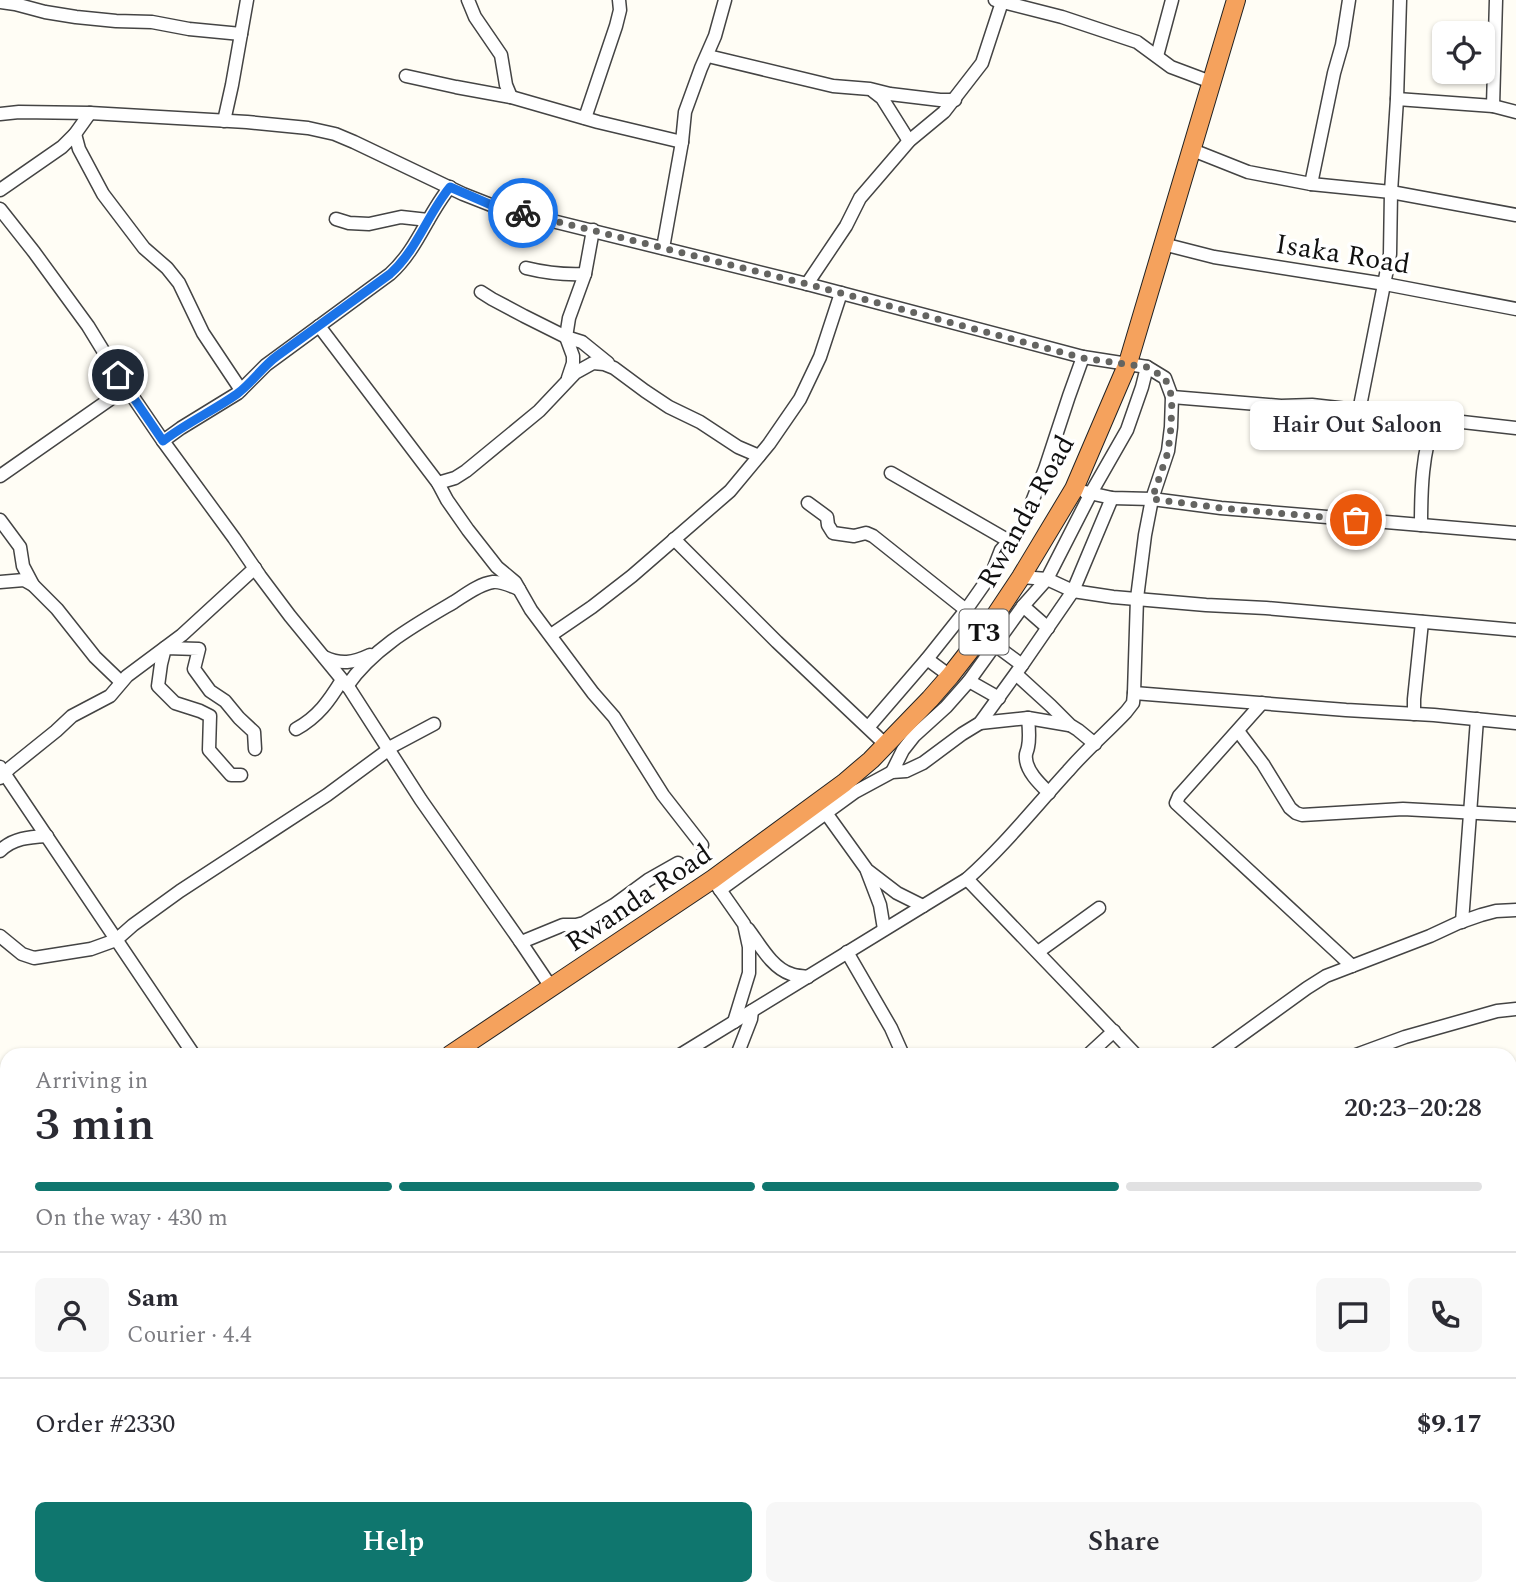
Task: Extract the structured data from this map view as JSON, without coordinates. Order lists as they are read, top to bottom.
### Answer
{
  "streets": {
    "highway": ["Rwanda Road", "T3"],
    "street": ["Isaka Road"]
  },
  "crossings": [
    ["Isaka Road", "Rwanda Road"]
  ],
  "places": ["Hair Out Saloon"],
  "page": {
    "bubble": "Hair Out Saloon",
    "heading": ["3 min", "Arriving in", "20:23–20:28"],
    "panel": [
      "Sam",
      "Courier · 4.4",
      "Order #2330",
      "$9.17"
    ],
    "bar": "On the way · 430 m",
    "buttons": ["Help", "Share"]
  }
}
